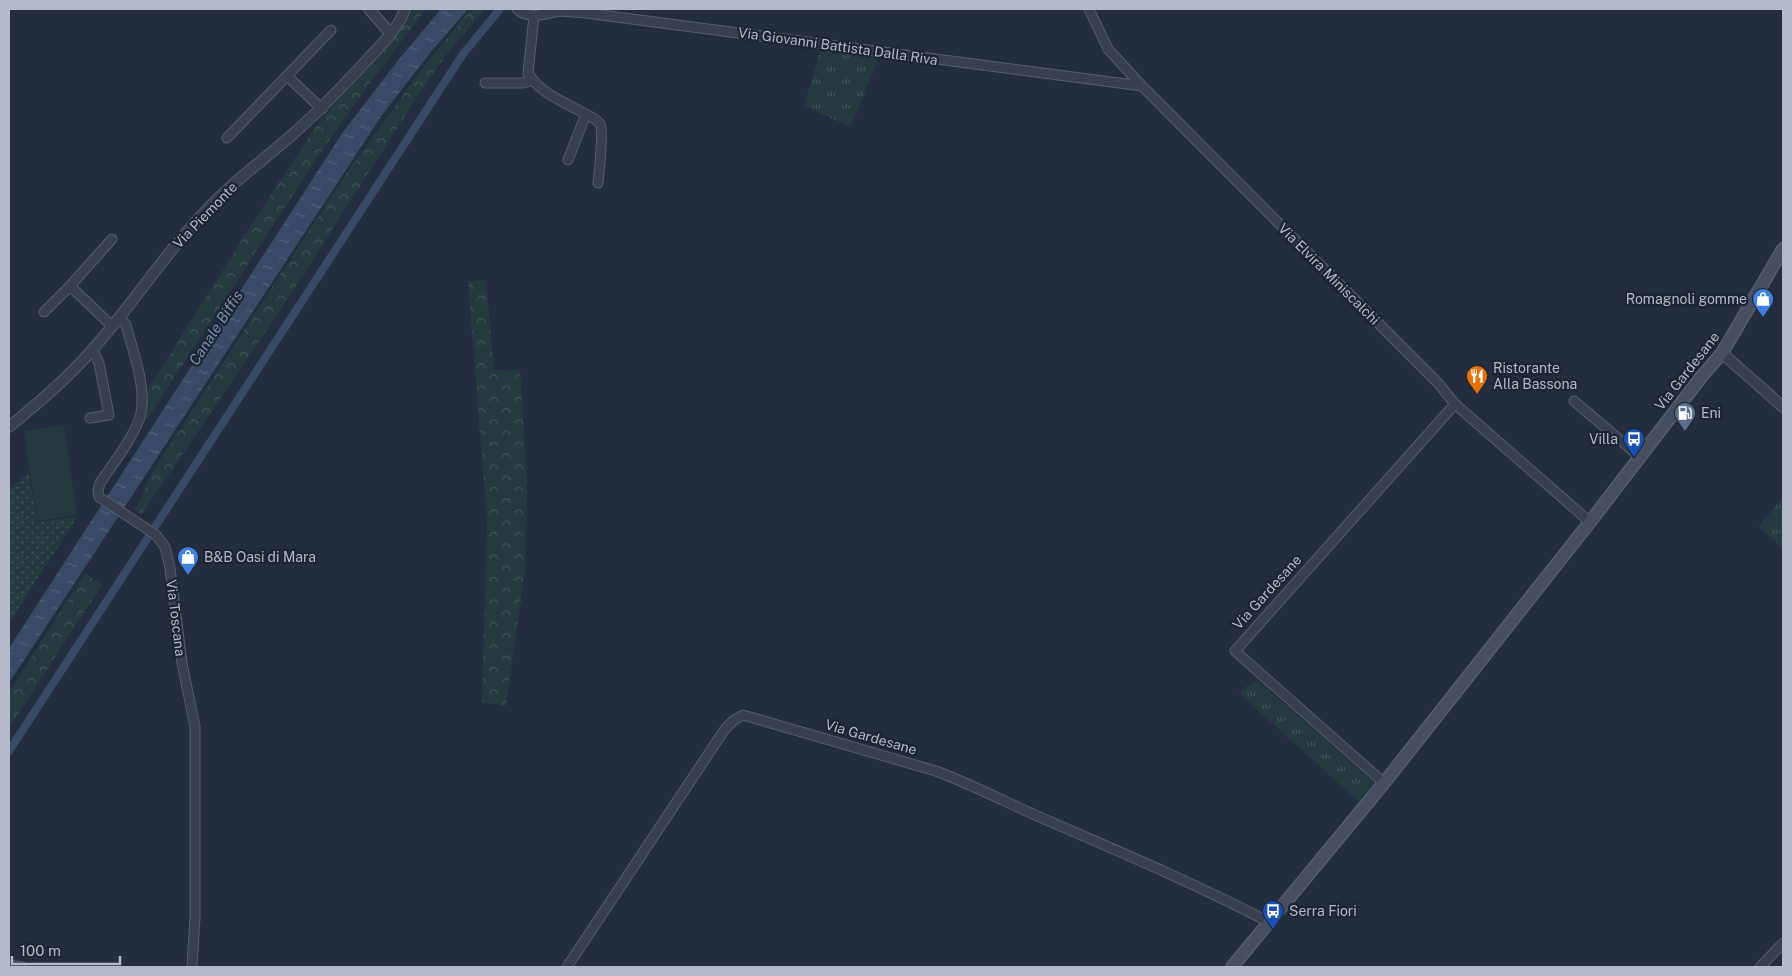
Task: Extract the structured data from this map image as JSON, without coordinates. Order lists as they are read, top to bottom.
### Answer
{
  "streets": {
    "main road": ["Via Gardesane"],
    "street": [
      "Via Giovanni Battista Dalla Riva",
      "Via Piemonte",
      "Via Elvira Miniscalchi",
      "Via Toscana"
    ]
  },
  "crossings": [
    ["Via Giovanni Battista Dalla Riva", "Via Elvira Miniscalchi"],
    ["Via Piemonte", "Via Toscana"],
    ["Via Elvira Miniscalchi", "Via Gardesane"]
  ],
  "water": ["Canale Biffis"],
  "places": {
    "shop": ["Romagnoli gomme", "B&B Oasi di Mara"],
    "restaurant": ["Ristorante Alla Bassona"],
    "fuel station": ["Eni"],
    "bus stop": ["Villa", "Serra Fiori"]
  },
  "scale_bar": "100 m"
}
